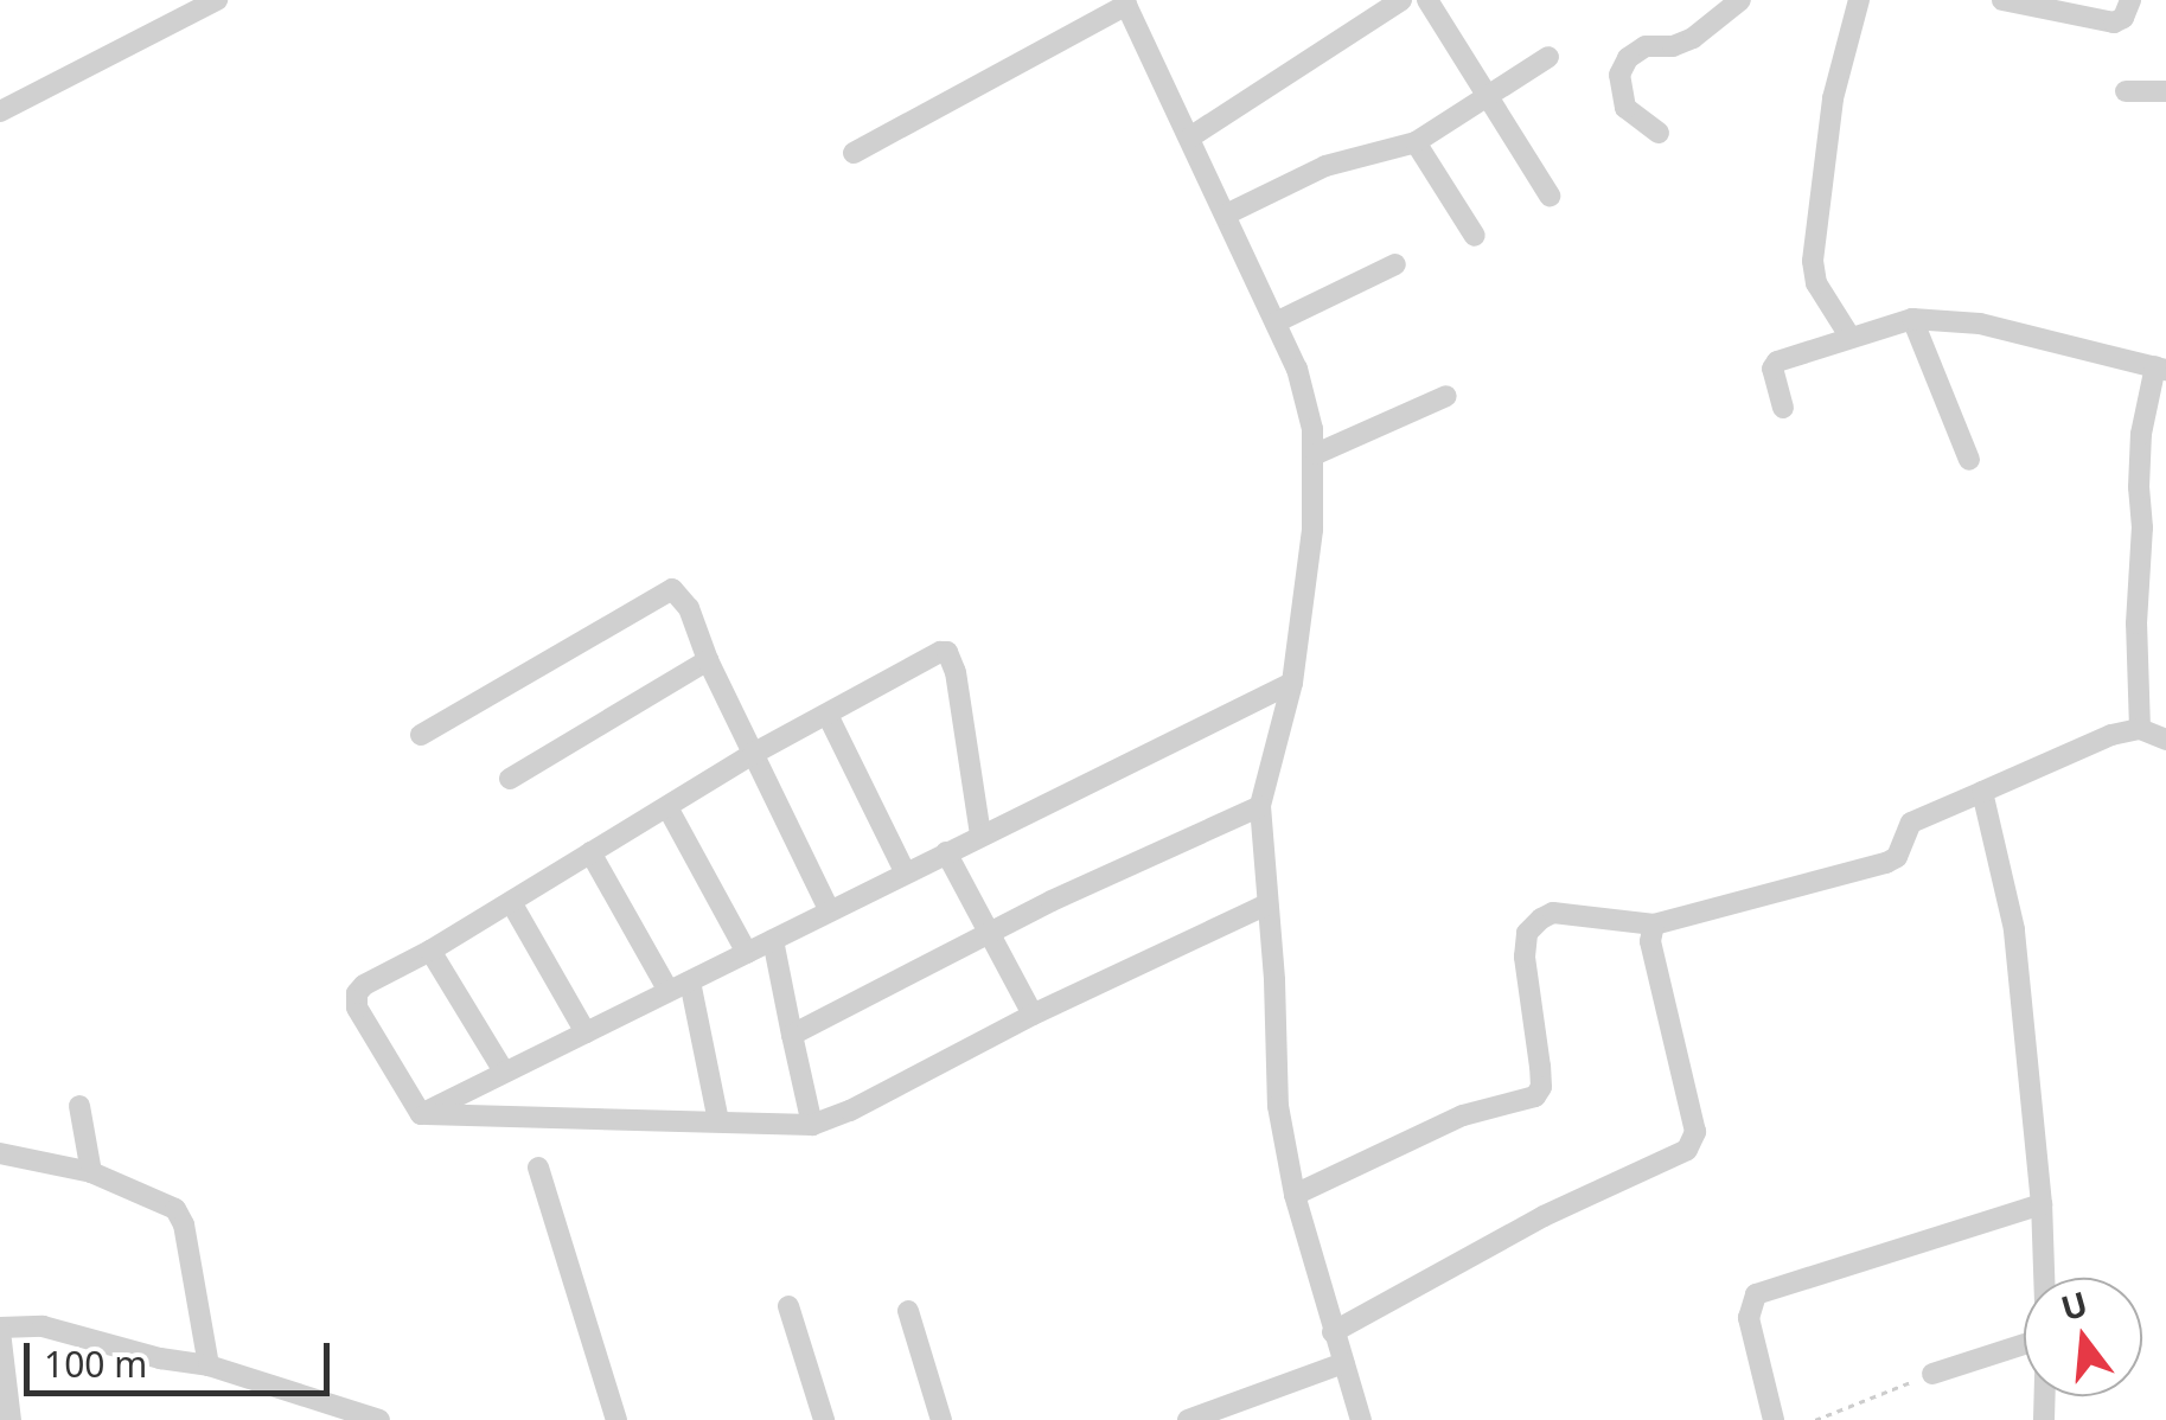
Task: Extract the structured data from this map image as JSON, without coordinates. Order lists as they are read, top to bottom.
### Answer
{
  "scale_bar": "100 m",
  "north": "top"
}
